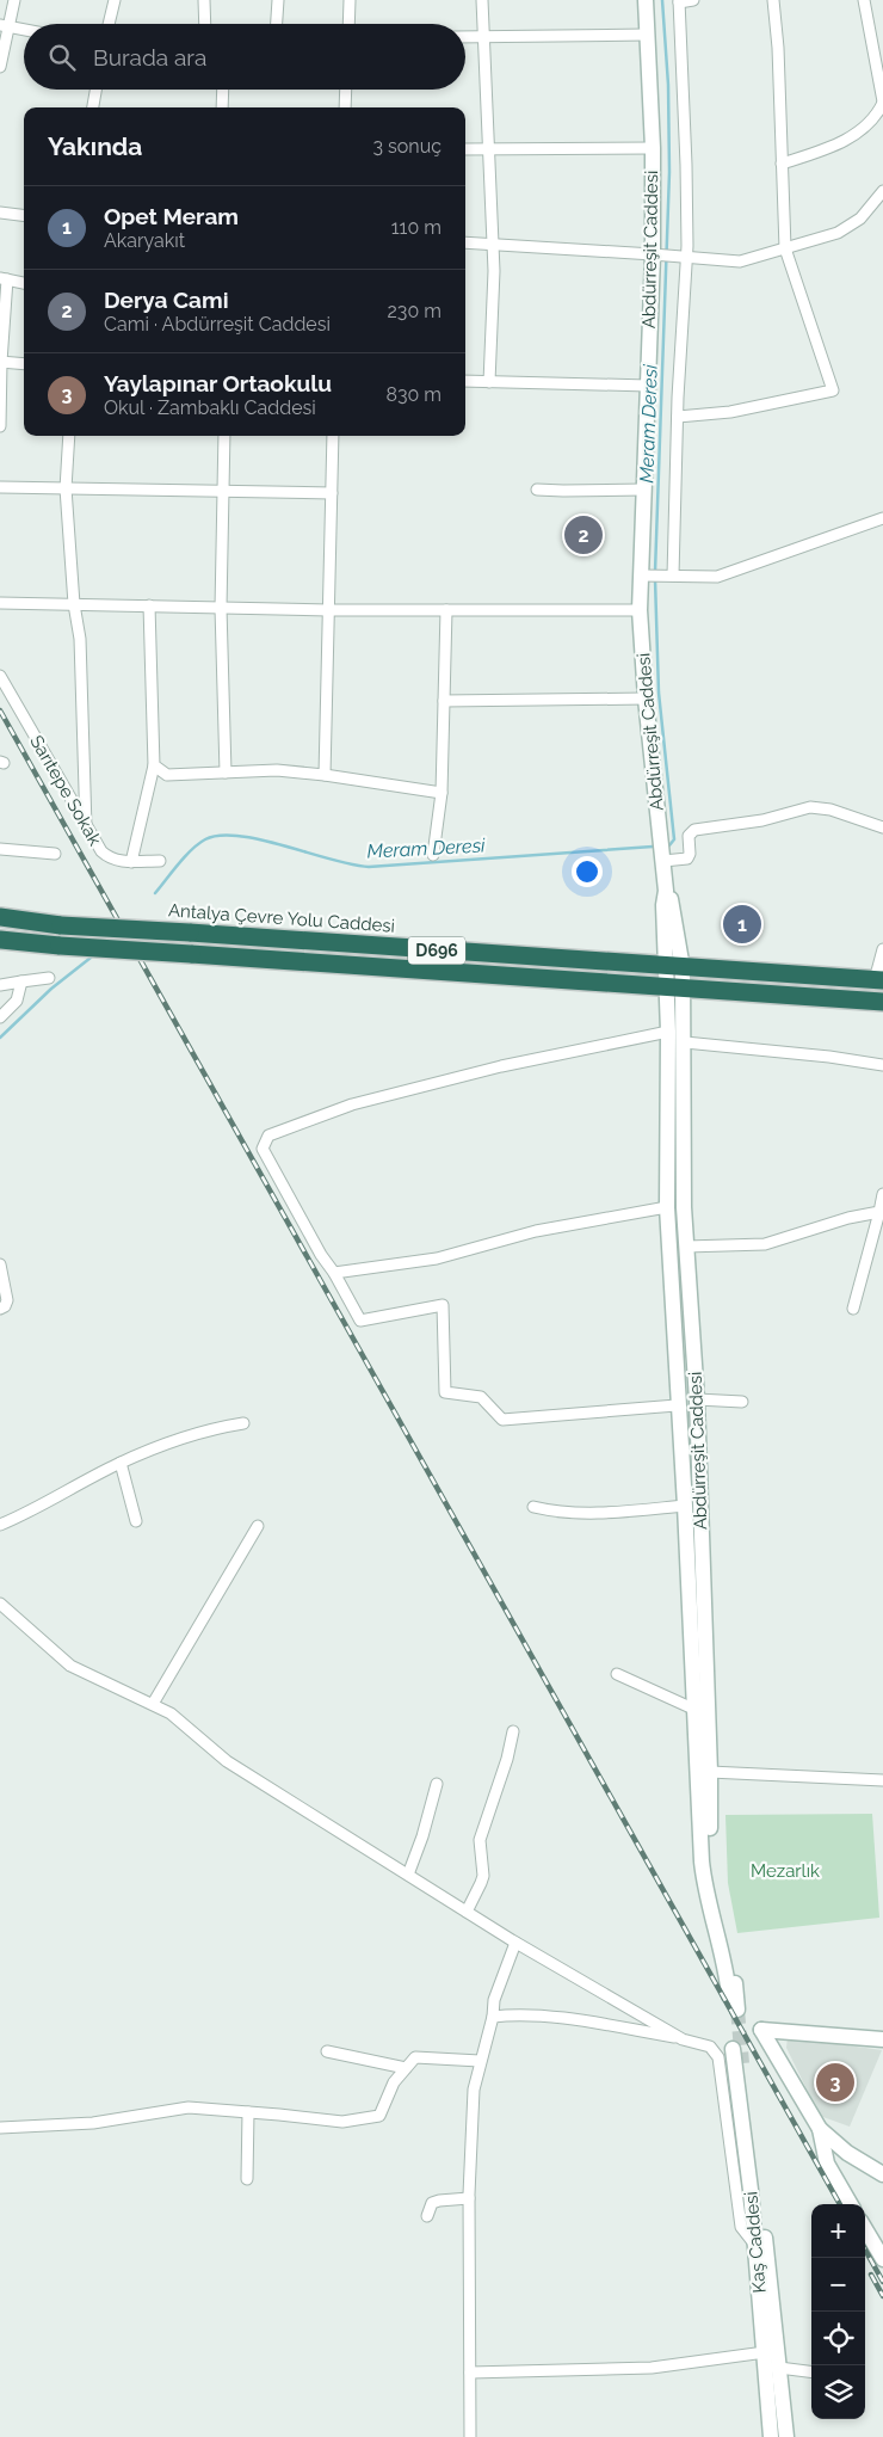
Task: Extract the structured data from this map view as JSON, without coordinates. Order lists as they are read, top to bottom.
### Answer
{
  "streets": {
    "highway": ["Antalya Çevre Yolu Caddesi", "D696"],
    "main road": ["Abdürreşit Caddesi", "Kaş Caddesi"],
    "street": ["Sarıtepe Sokak"]
  },
  "crossings": [
    ["Abdürreşit Caddesi", "Antalya Çevre Yolu Caddesi"],
    ["Abdürreşit Caddesi", "D696"]
  ],
  "water": ["Meram Deresi"],
  "parks": ["Mezarlık"],
  "page": {
    "search": "Burada ara",
    "heading": ["Yakında", "3 sonuç"],
    "list": [
      {
        "mark": "1",
        "name": "Opet Meram",
        "note": "Akaryakıt",
        "value": "110 m"
      },
      {
        "mark": "2",
        "name": "Derya Cami",
        "note": "Cami · Abdürreşit Caddesi",
        "value": "230 m"
      },
      {
        "mark": "3",
        "name": "Yaylapınar Ortaokulu",
        "note": "Okul · Zambaklı Caddesi",
        "value": "830 m"
      }
    ],
    "pins": ["2", "1", "3"],
    "map_buttons": ["+", "−"]
  }
}
